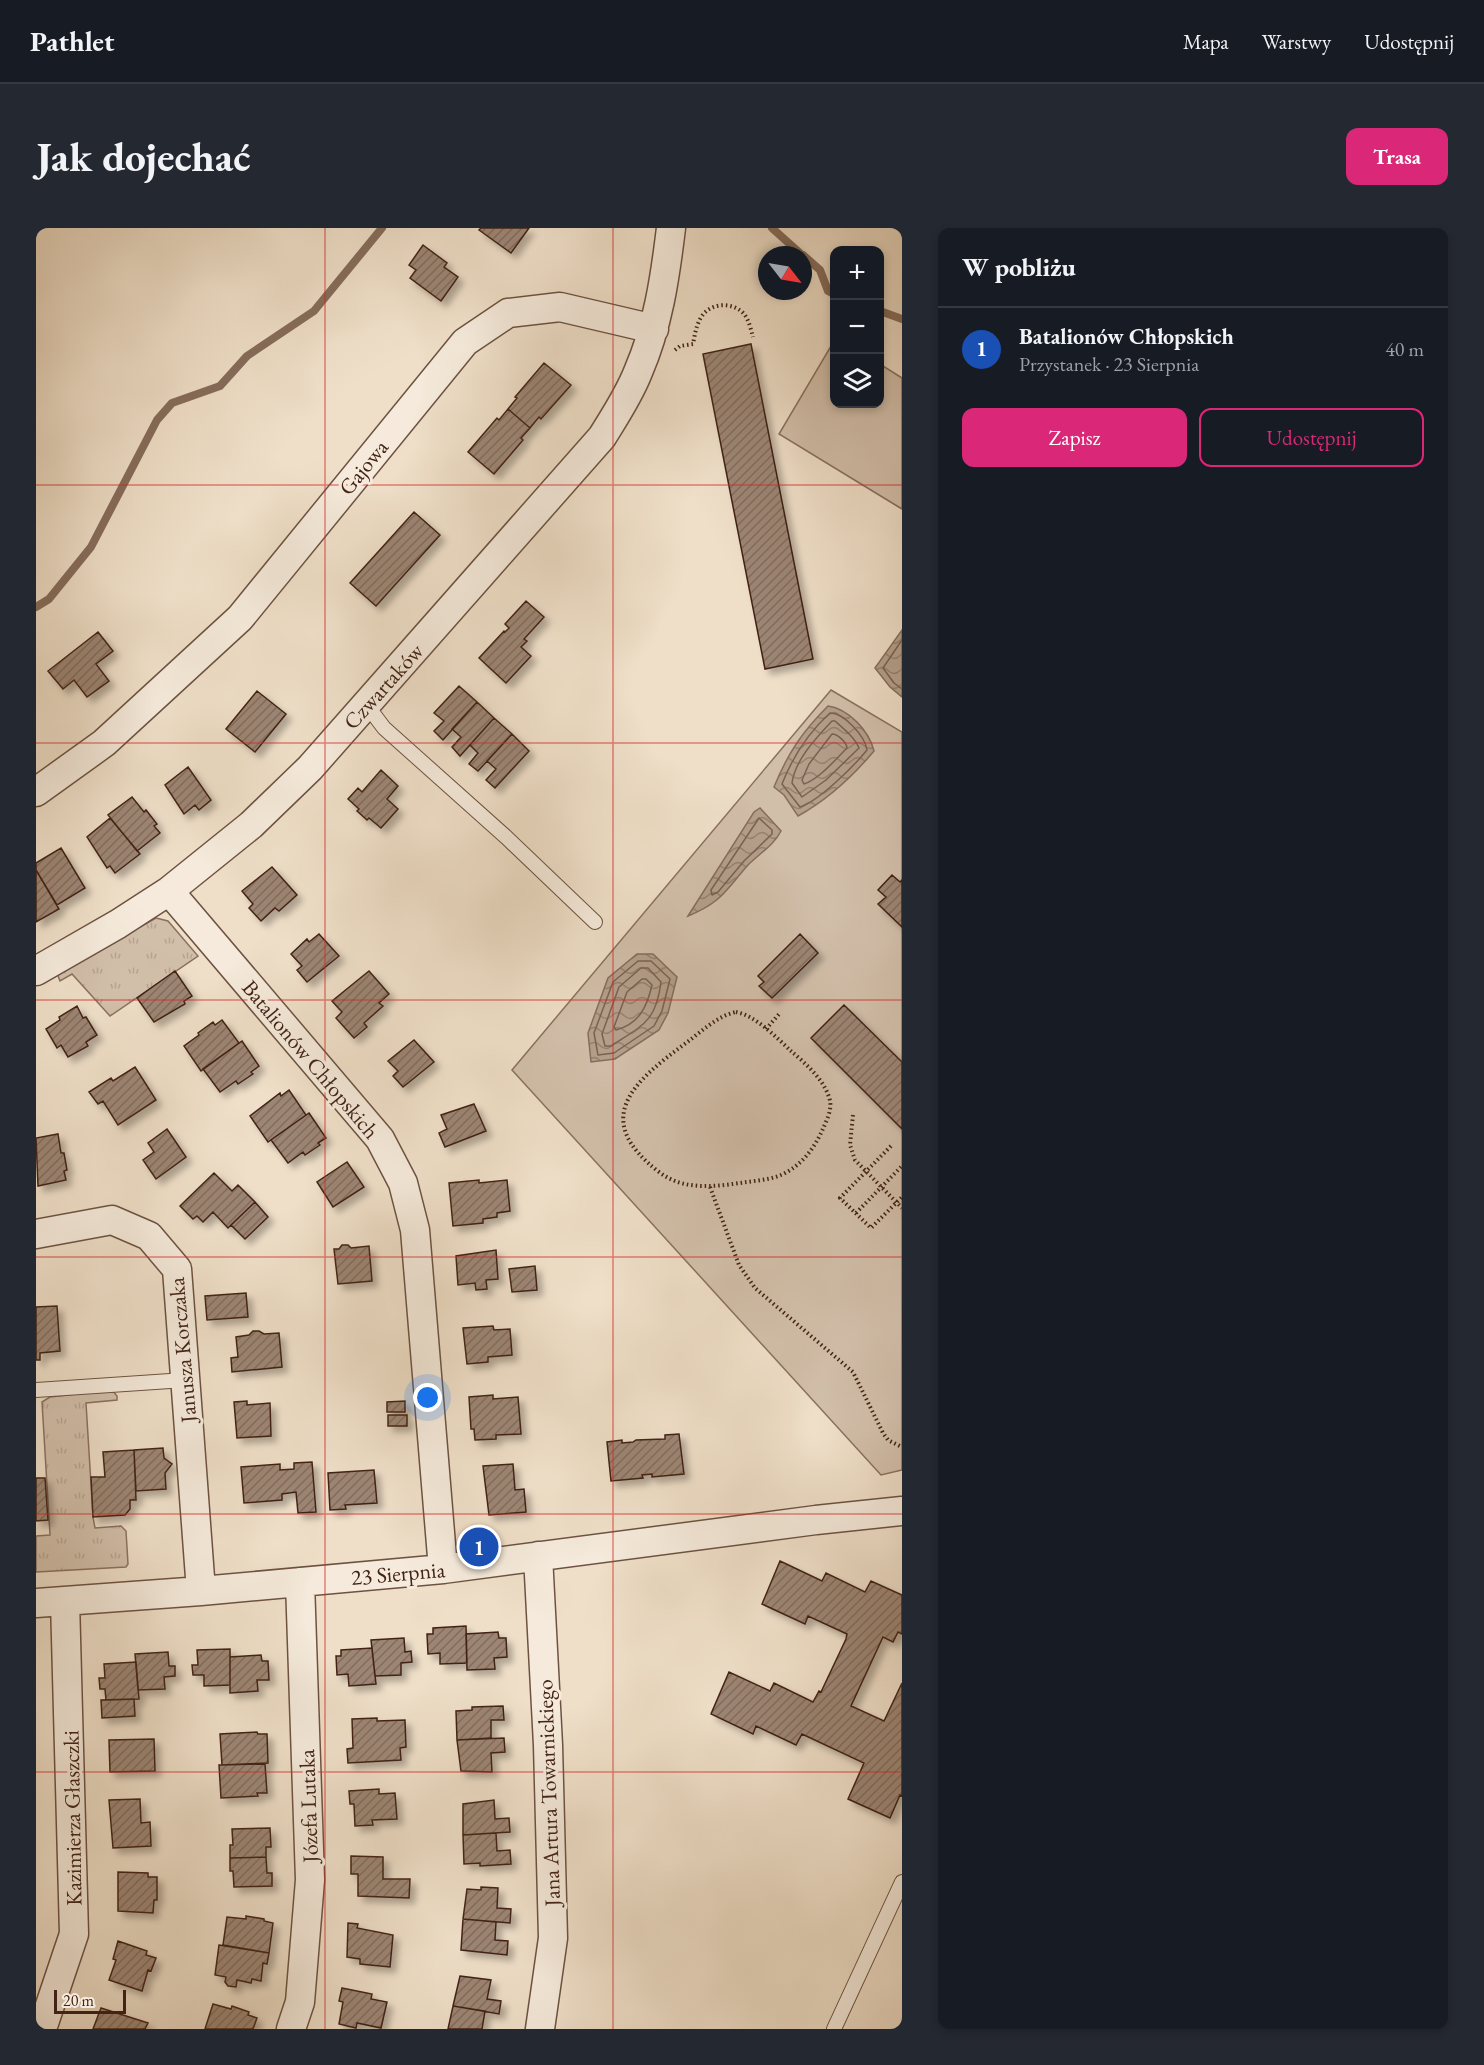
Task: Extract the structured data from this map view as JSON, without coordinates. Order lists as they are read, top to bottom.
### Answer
{
  "streets": {
    "street": [
      "Gajowa",
      "Czwartaków",
      "Batalionów Chłopskich",
      "Janusza Korczaka",
      "23 Sierpnia",
      "Jana Artura Towarnickiego",
      "Józefa Lutaka",
      "Kazimierza Głaszczki"
    ]
  },
  "crossings": [
    ["Gajowa", "Czwartaków"],
    ["Czwartaków", "Batalionów Chłopskich"],
    ["Batalionów Chłopskich", "23 Sierpnia"],
    ["Janusza Korczaka", "23 Sierpnia"],
    ["23 Sierpnia", "Jana Artura Towarnickiego"],
    ["23 Sierpnia", "Józefa Lutaka"],
    ["23 Sierpnia", "Kazimierza Głaszczki"]
  ],
  "scale_bar": "20 m",
  "north": "bottom right",
  "page": {
    "header": "Pathlet",
    "nav": ["Mapa", "Warstwy", "Udostępnij"],
    "buttons": [
      "Trasa",
      ["Zapisz", "Udostępnij"]
    ],
    "title": "Jak dojechać",
    "heading": "W pobliżu",
    "map_buttons": ["+", "−"],
    "list": [
      {
        "mark": "1",
        "name": "Batalionów Chłopskich",
        "note": "Przystanek · 23 Sierpnia",
        "value": "40 m"
      }
    ],
    "pins": "1",
    "scale": "20 m"
  }
}
